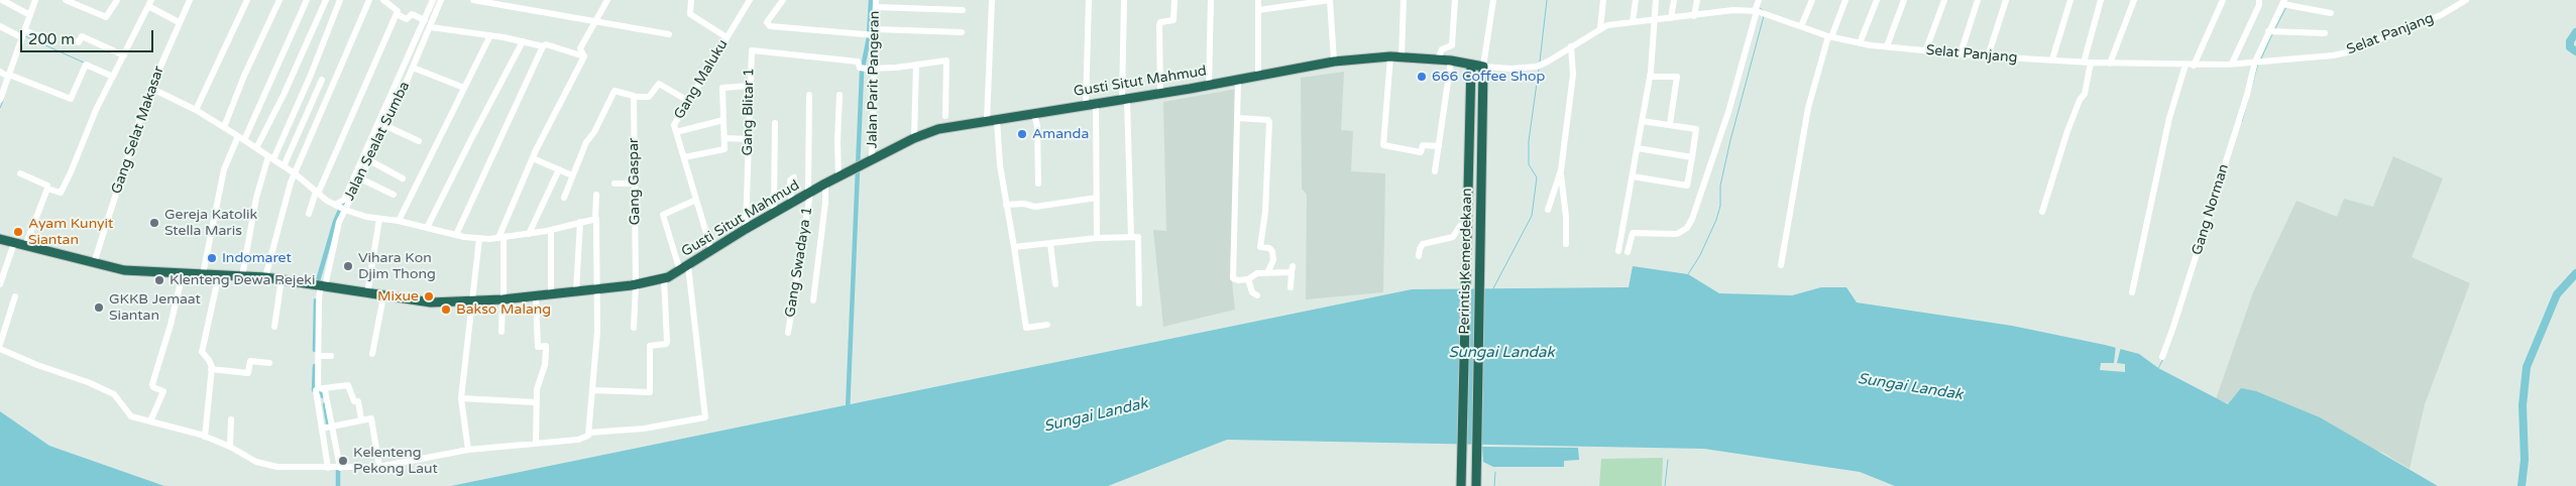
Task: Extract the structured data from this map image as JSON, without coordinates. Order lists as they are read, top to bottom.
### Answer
{
  "streets": {
    "highway": ["Gusti Situt Mahmud", "Perintis Kemerdekaan"],
    "street": [
      "Selat Panjang",
      "Gang Maluku",
      "Jalan Parit Pangeran",
      "Gang Blitar 1",
      "Gang Selat Makasar",
      "Jalan Sealat Sumba",
      "Gang Gaspar",
      "Gang Norman",
      "Gang Swadaya 1"
    ]
  },
  "crossings": [
    ["Selat Panjang", "Gusti Situt Mahmud"],
    ["Selat Panjang", "Gang Norman"],
    ["Selat Panjang", "Perintis Kemerdekaan"],
    ["Gang Maluku", "Gusti Situt Mahmud"],
    ["Jalan Parit Pangeran", "Gusti Situt Mahmud"],
    ["Jalan Parit Pangeran", "Gang Blitar 1"],
    ["Gusti Situt Mahmud", "Gang Blitar 1"],
    ["Gusti Situt Mahmud", "Gang Selat Makasar"],
    ["Gusti Situt Mahmud", "Jalan Sealat Sumba"],
    ["Gusti Situt Mahmud", "Gang Gaspar"],
    ["Gusti Situt Mahmud", "Perintis Kemerdekaan"],
    ["Gusti Situt Mahmud", "Gang Swadaya 1"]
  ],
  "water": ["Sungai Landak"],
  "places": [
    "666 Coffee Shop",
    "Amanda",
    "Gereja Katolik Stella Maris",
    "Ayam Kunyit Siantan",
    "Indomaret",
    "Vihara Kon Djim Thong",
    "Klenteng Dewa Rejeki",
    "Mixue",
    "GKKB Jemaat Siantan",
    "Bakso Malang",
    "Kelenteng Pekong Laut"
  ],
  "scale_bar": "200 m"
}
